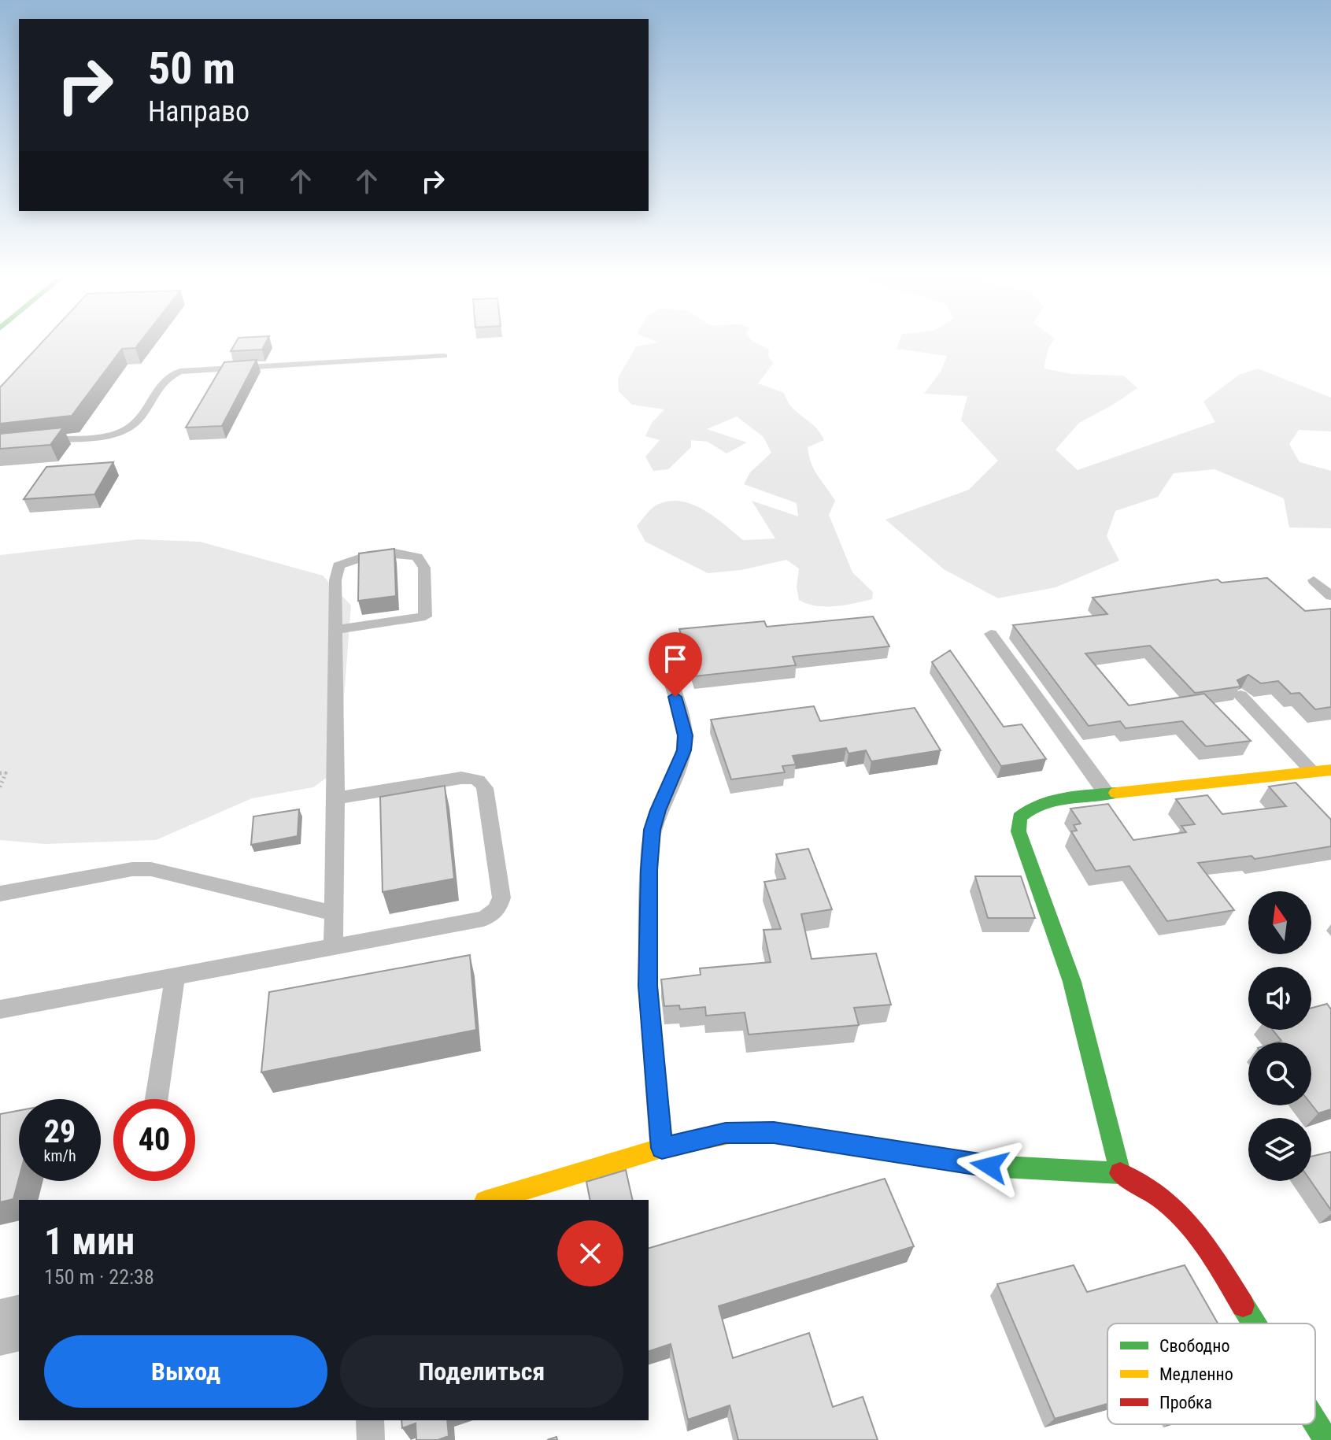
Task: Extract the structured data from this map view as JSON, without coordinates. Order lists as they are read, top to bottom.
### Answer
{
  "legend": ["Свободно", "Медленно", "Пробка"],
  "north": "top",
  "page": {
    "turn": ["50 m", "Направо"],
    "speed": "29 km/h",
    "limit": "40",
    "heading": ["1 мин", "150 m · 22:38"],
    "buttons": ["Выход", "Поделиться"]
  }
}
